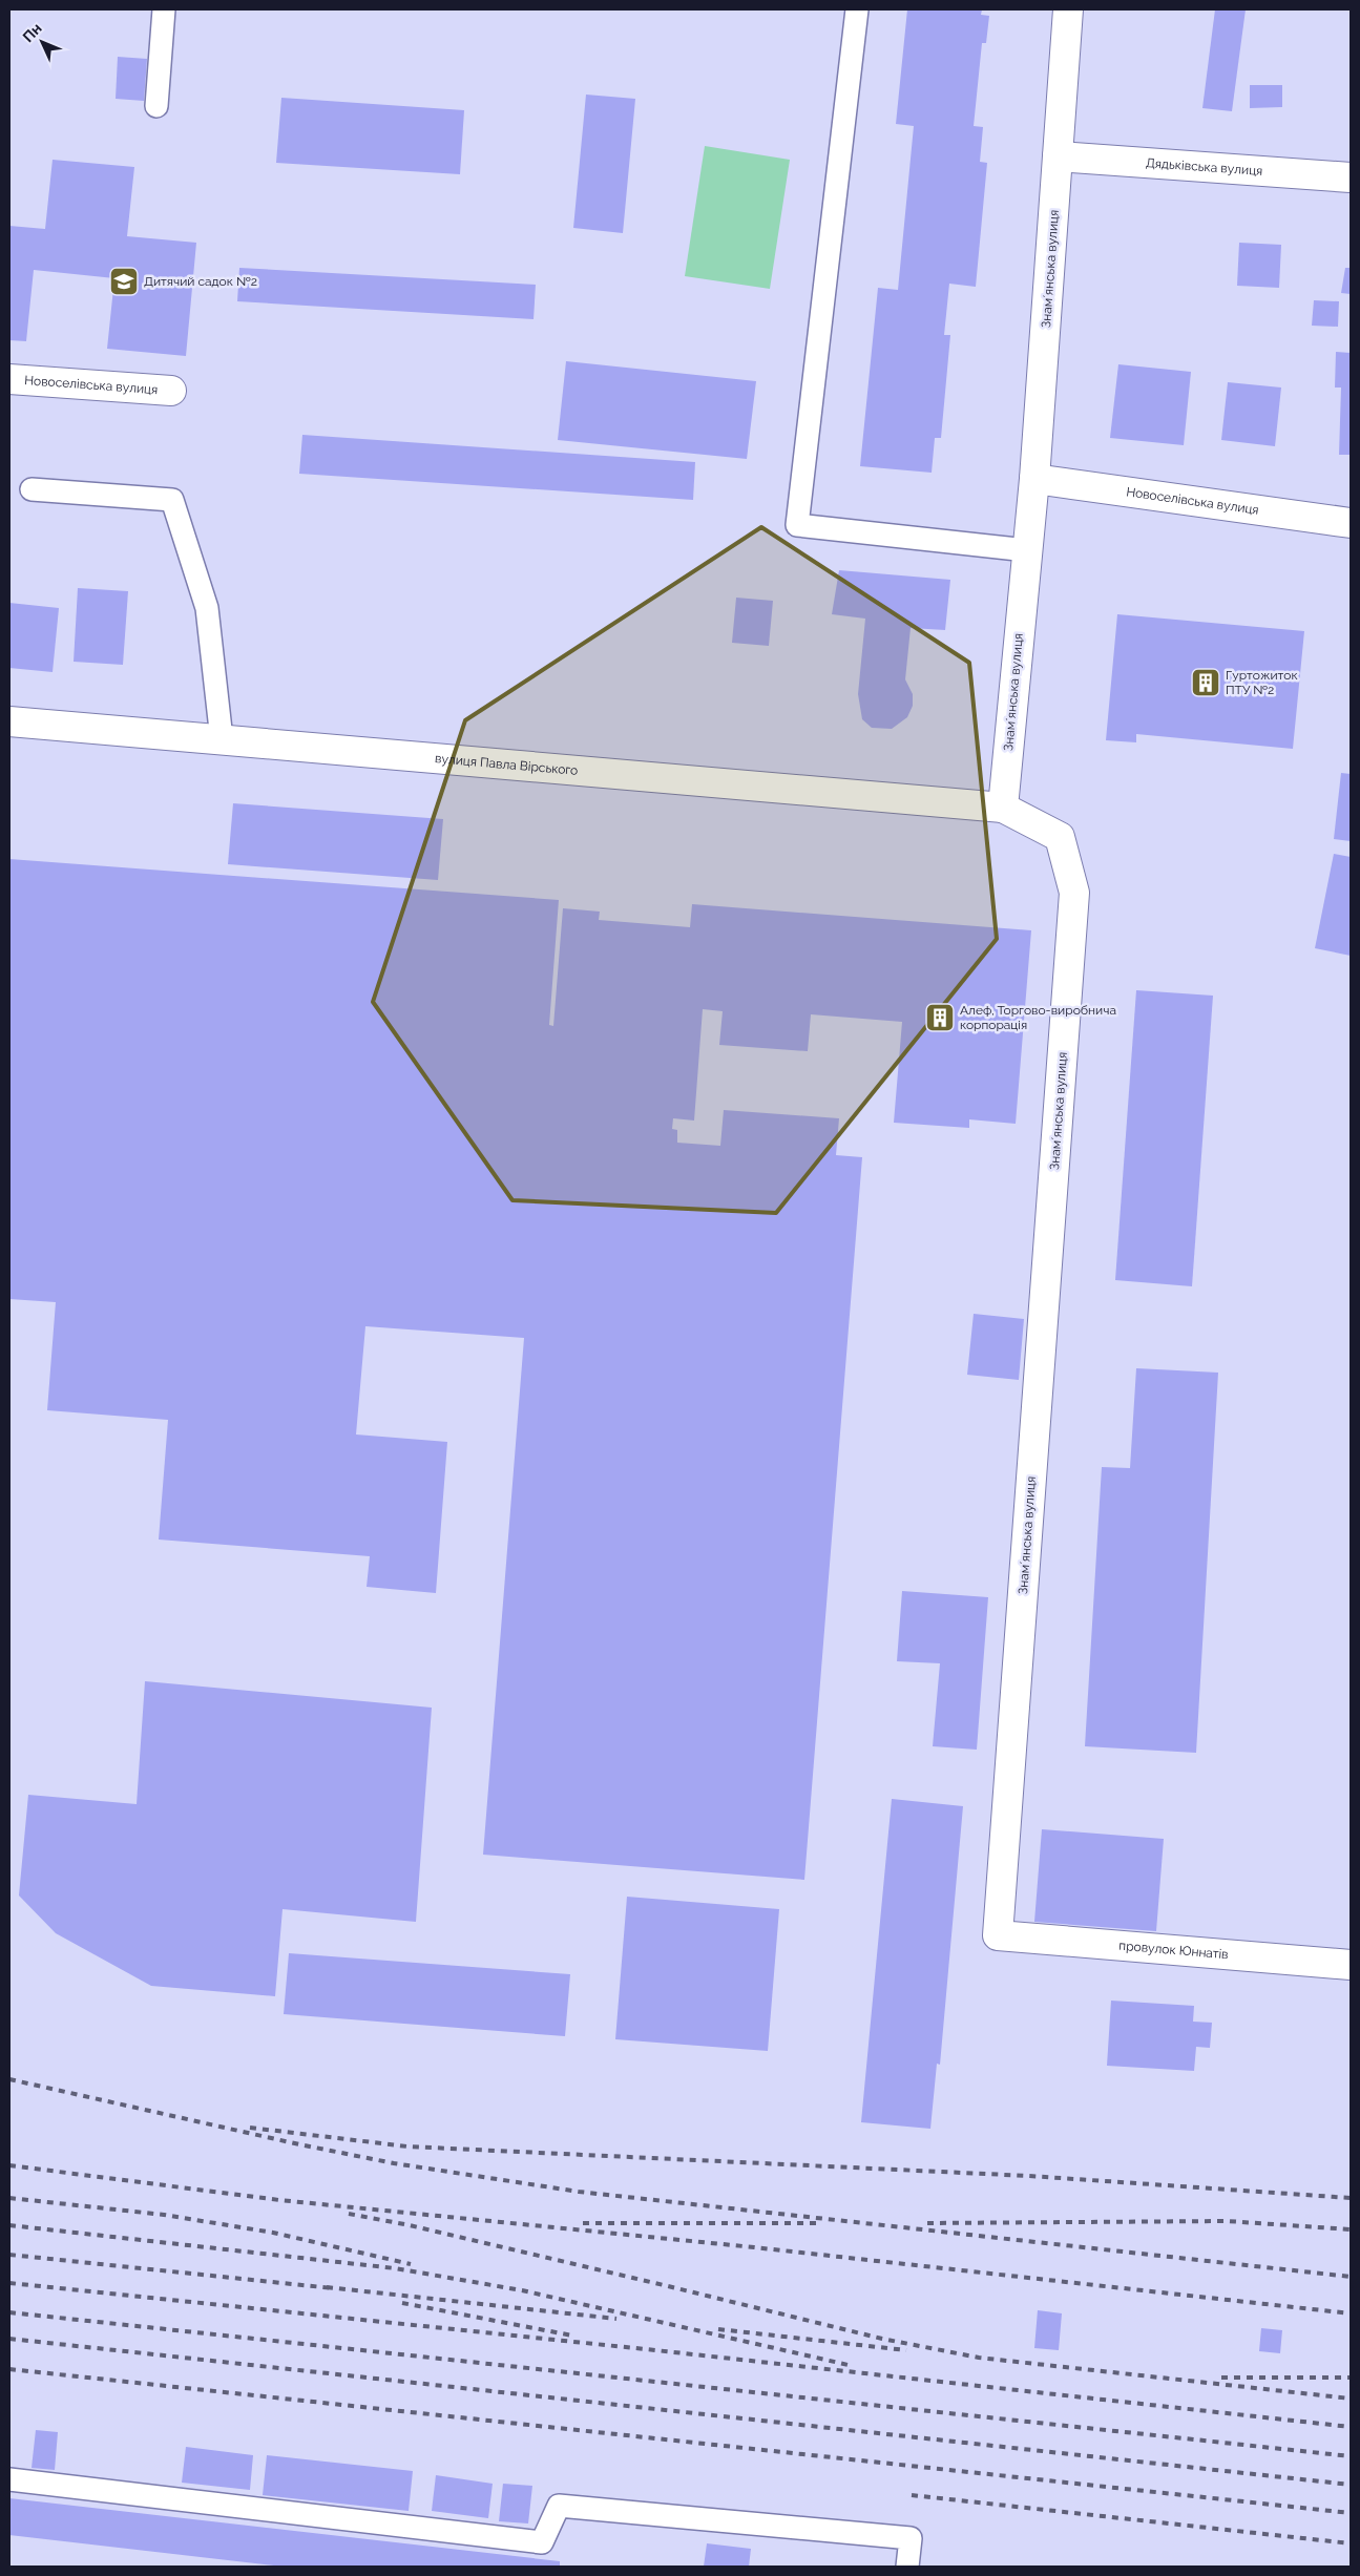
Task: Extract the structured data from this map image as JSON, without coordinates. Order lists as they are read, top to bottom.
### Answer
{
  "streets": {
    "street": [
      "Дядьківська вулиця",
      "Знамʼянська вулиця",
      "Новоселівська вулиця",
      "вулиця Павла Вірського",
      "провулок Юннатів"
    ]
  },
  "crossings": [
    ["Дядьківська вулиця", "Знамʼянська вулиця"],
    ["Знамʼянська вулиця", "Новоселівська вулиця"],
    ["Знамʼянська вулиця", "вулиця Павла Вірського"],
    ["Знамʼянська вулиця", "провулок Юннатів"]
  ],
  "places": {
    "school or university": ["Дитячий садок №2"],
    "building": ["Гуртожиток ПТУ №2", "Алеф, Торгово-виробнича корпорація"]
  },
  "north": "top left"
}
